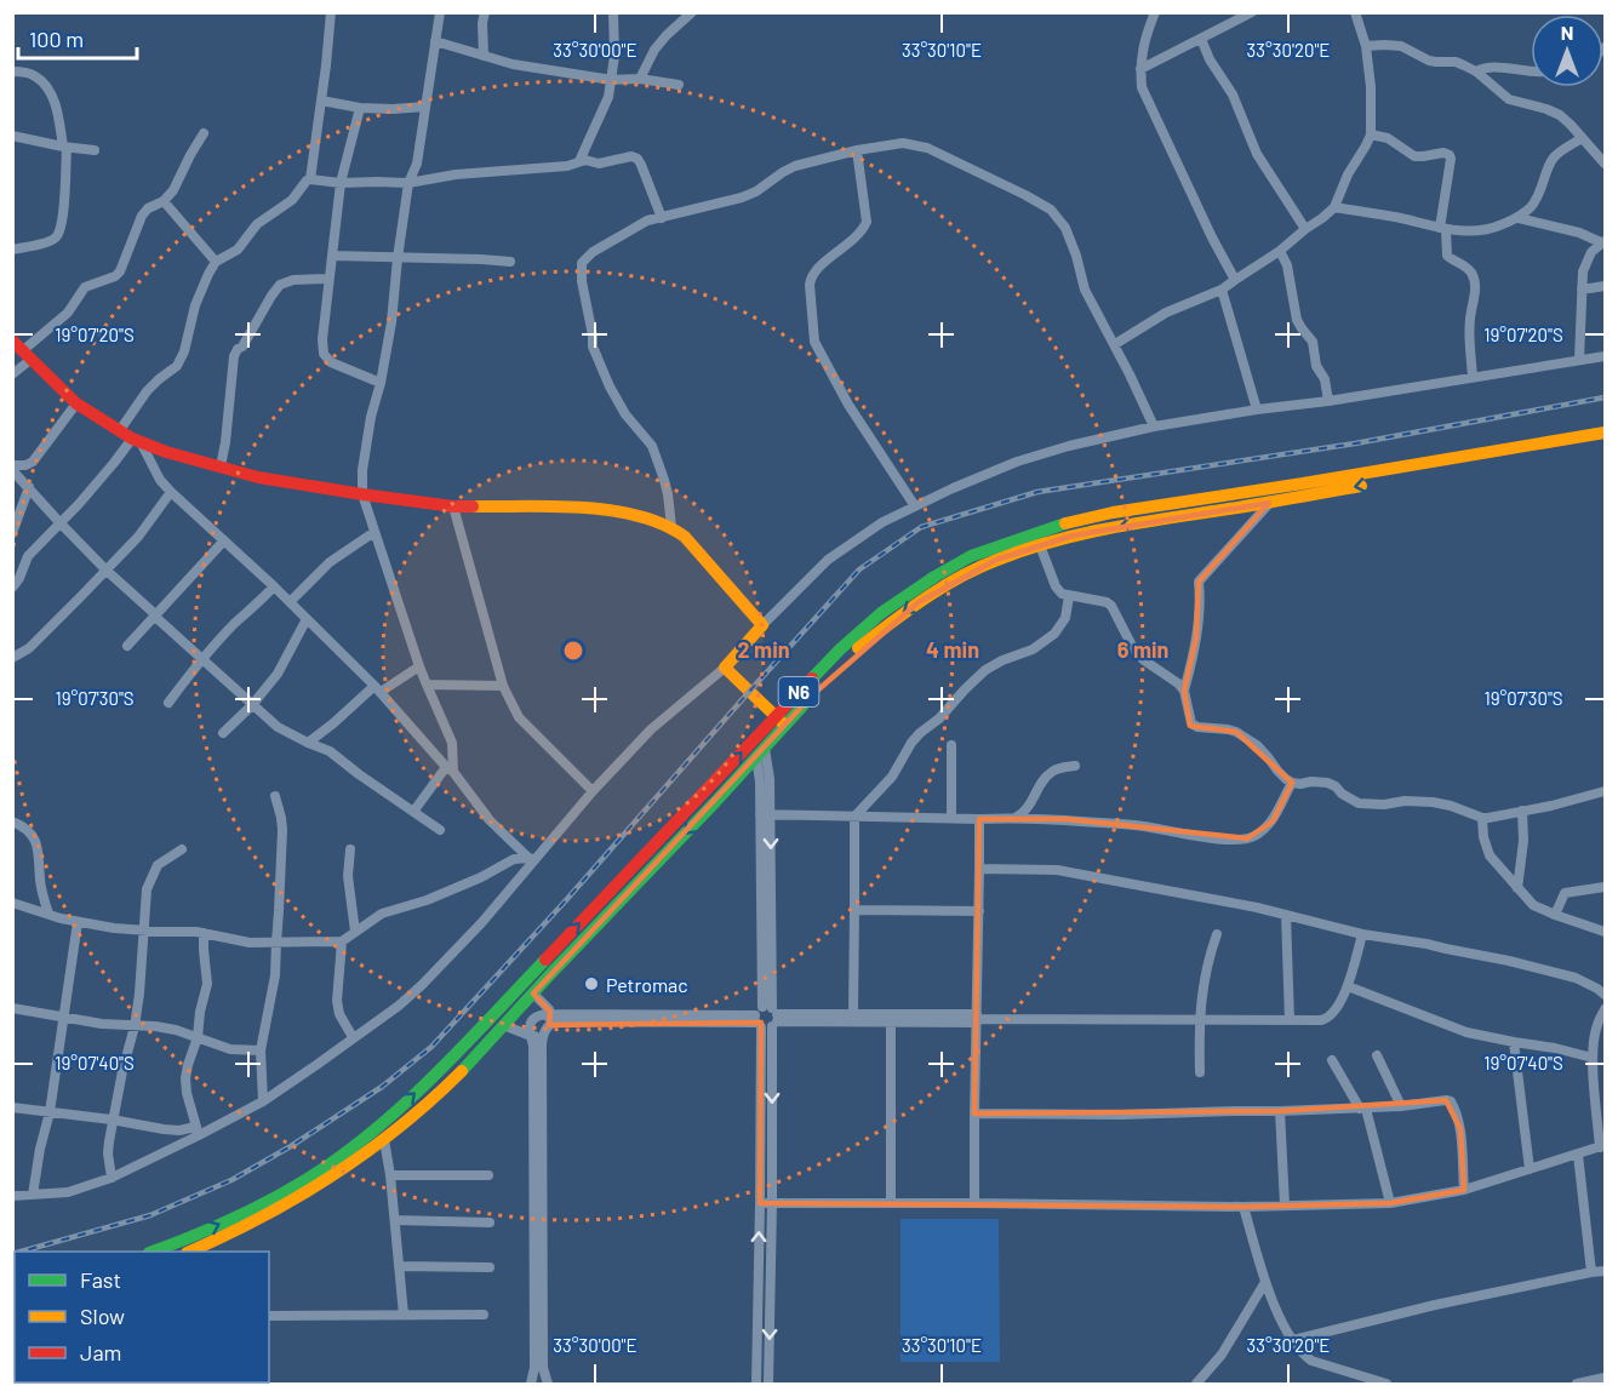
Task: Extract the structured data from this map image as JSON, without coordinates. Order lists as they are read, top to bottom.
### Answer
{
  "streets": {
    "main road": ["N6"]
  },
  "places": ["Petromac"],
  "legend": ["Fast", "Slow", "Jam"],
  "scale_bar": "100 m",
  "north": "top",
  "coordinates": [
    "33°30'00\"E",
    "33°30'10\"E",
    "33°30'20\"E",
    "19°07'20\"S",
    "19°07'30\"S",
    "19°07'40\"S"
  ],
  "rings": ["2 min", "4 min", "6 min"]
}
